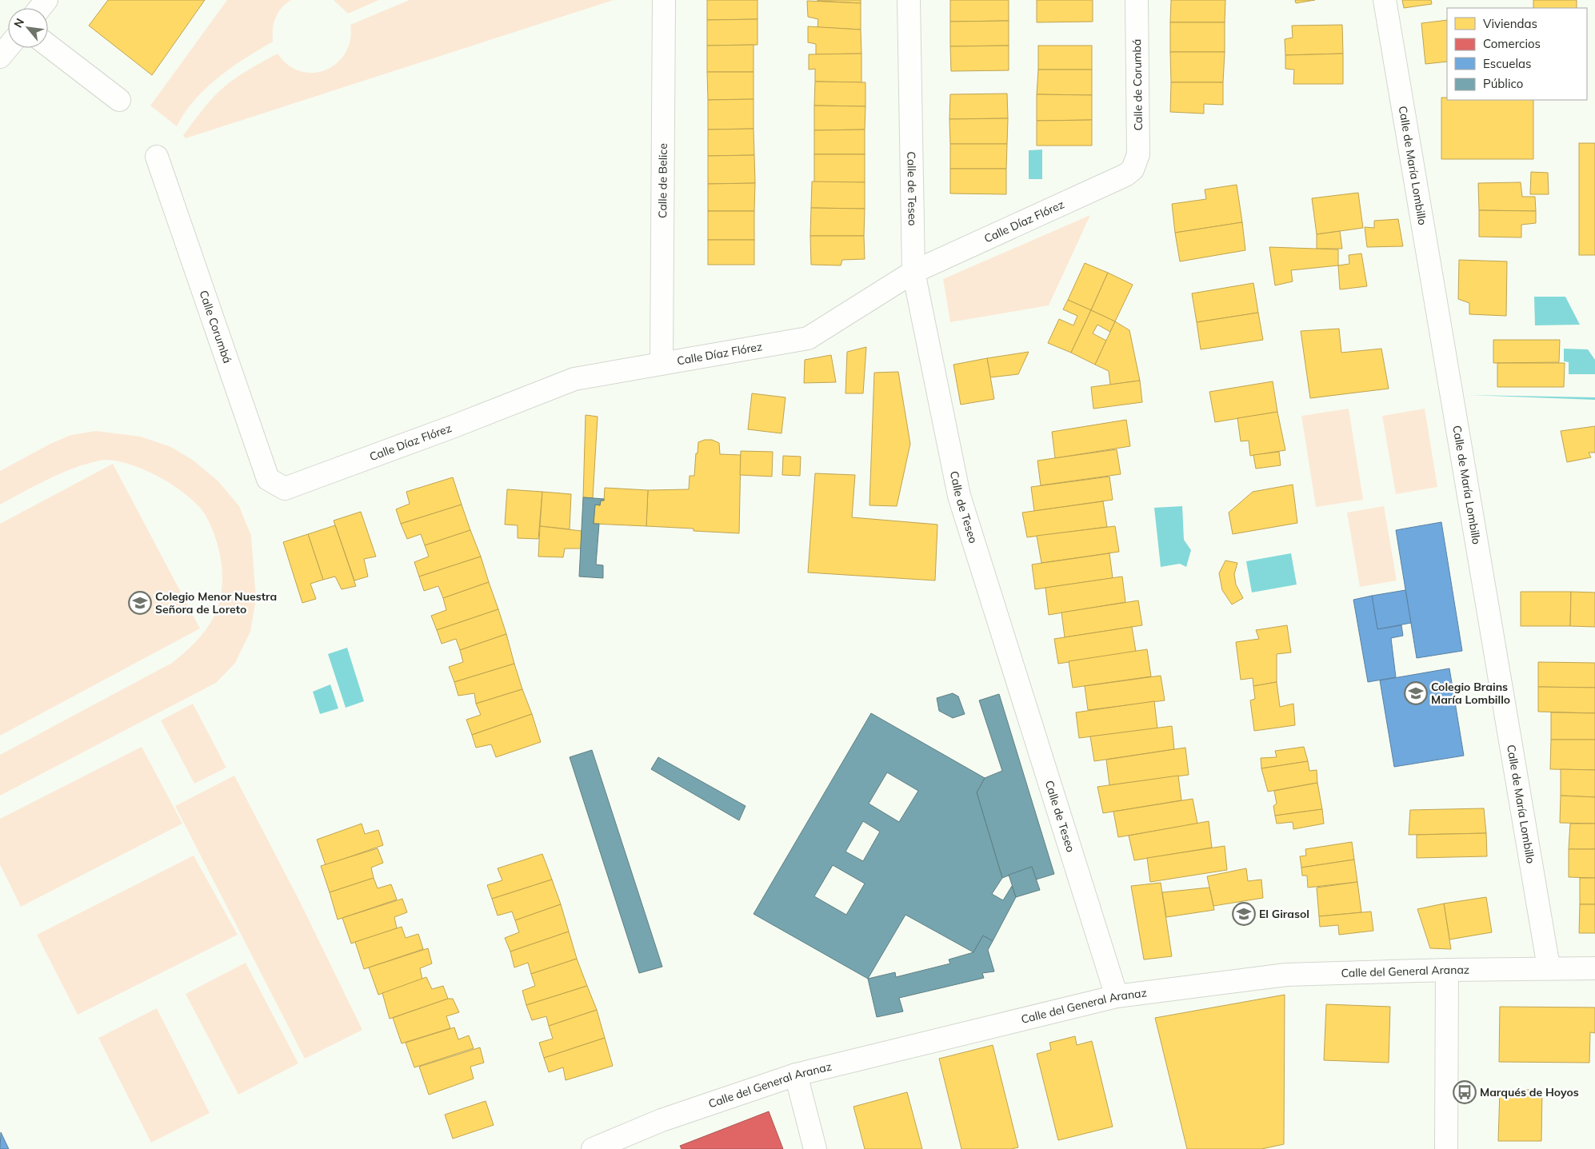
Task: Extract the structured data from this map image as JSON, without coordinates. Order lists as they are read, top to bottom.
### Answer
{
  "streets": {
    "street": [
      "Calle de Corumbá",
      "Calle de María Lombillo",
      "Calle de Belice",
      "Calle de Teseo",
      "Calle Díaz Flórez",
      "Calle Corumbá",
      "Calle del General Aranaz"
    ]
  },
  "crossings": [
    ["Calle de Corumbá", "Calle Díaz Flórez"],
    ["Calle de María Lombillo", "Calle del General Aranaz"],
    ["Calle de Belice", "Calle Díaz Flórez"],
    ["Calle de Teseo", "Calle Díaz Flórez"],
    ["Calle de Teseo", "Calle del General Aranaz"],
    ["Calle Díaz Flórez", "Calle Corumbá"]
  ],
  "places": {
    "school or university": ["Colegio Menor Nuestra Señora de Loreto", "Colegio Brains María Lombillo", "El Girasol"],
    "bus stop": ["Marqués de Hoyos"]
  },
  "legend": [
    "Viviendas",
    "Comercios",
    "Escuelas",
    "Público"
  ],
  "north": "top left"
}
